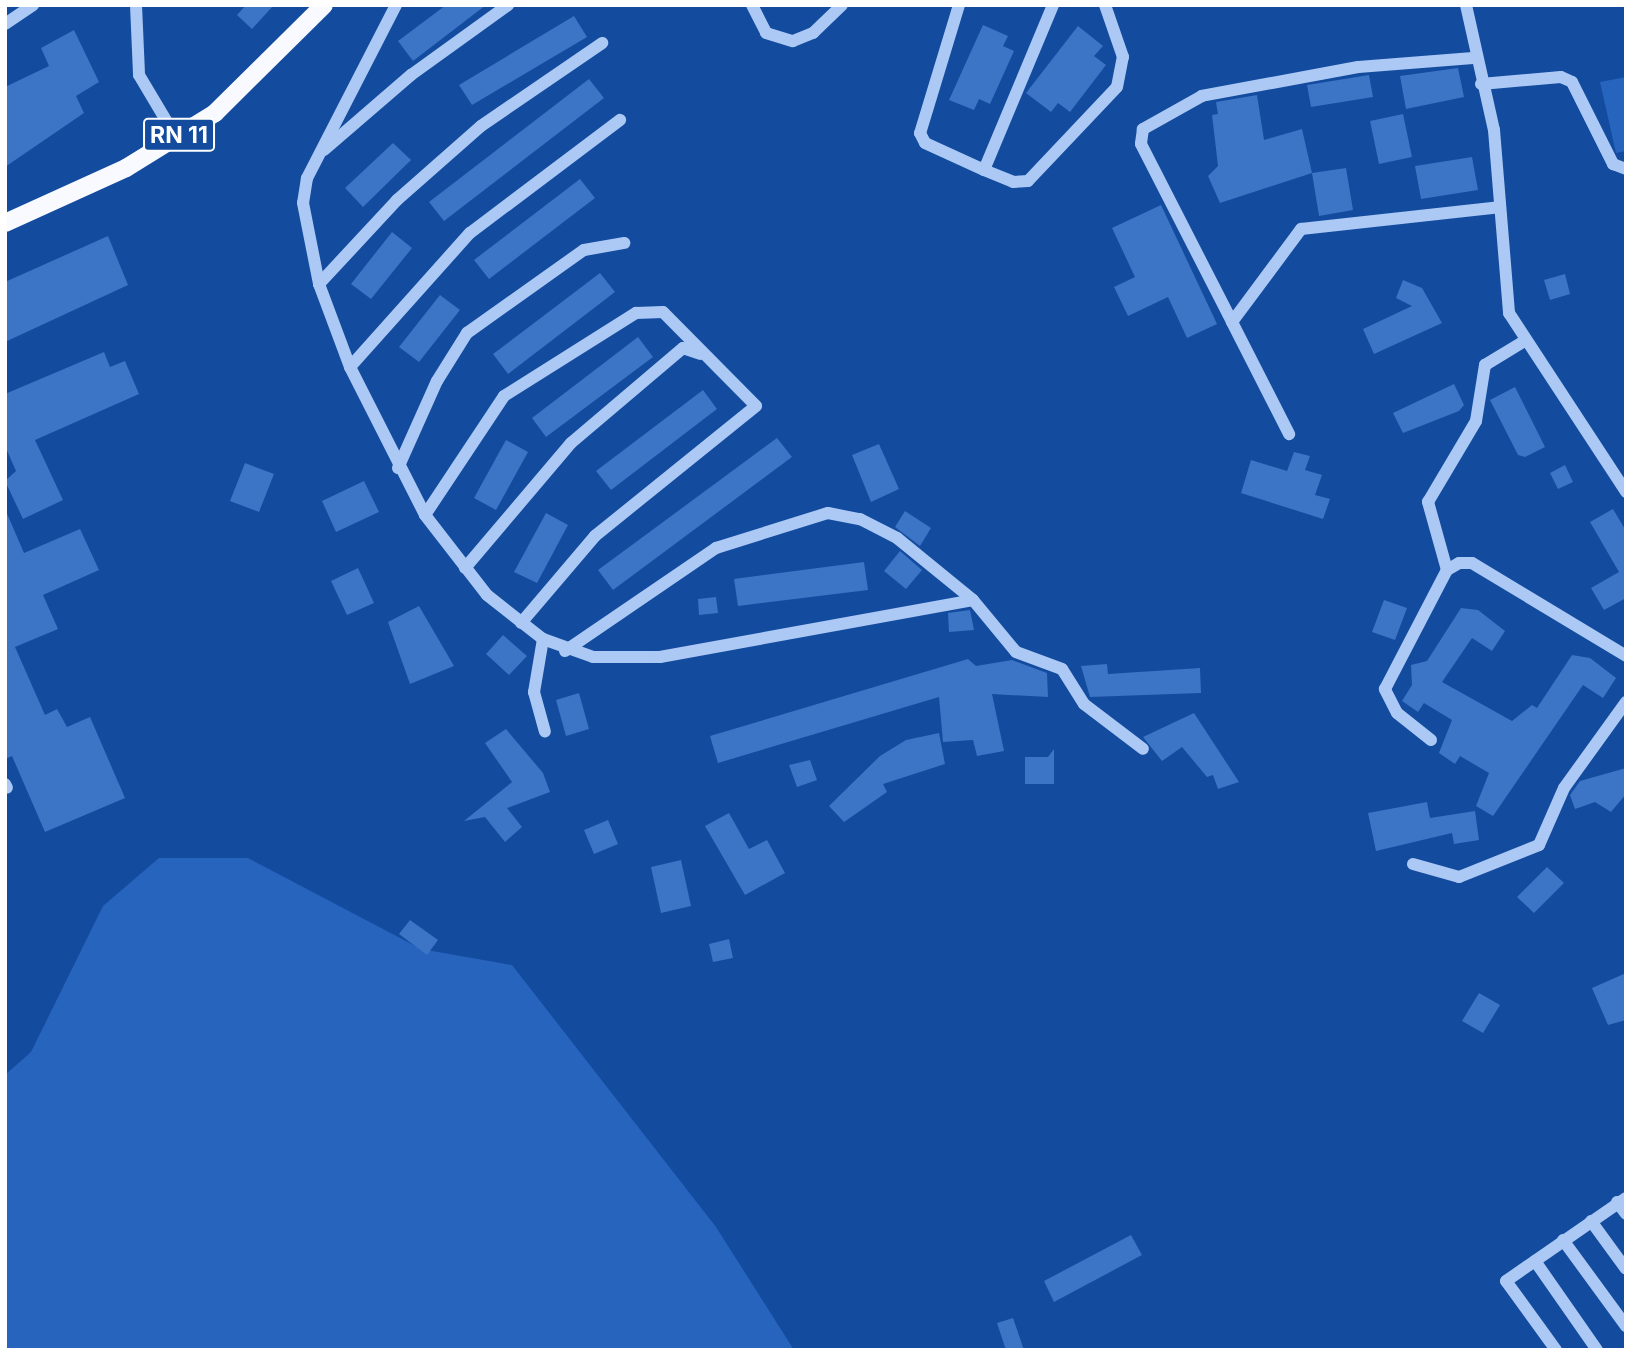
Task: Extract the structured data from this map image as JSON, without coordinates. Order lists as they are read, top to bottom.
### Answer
{
  "streets": {
    "main road": ["RN 11"]
  }
}
